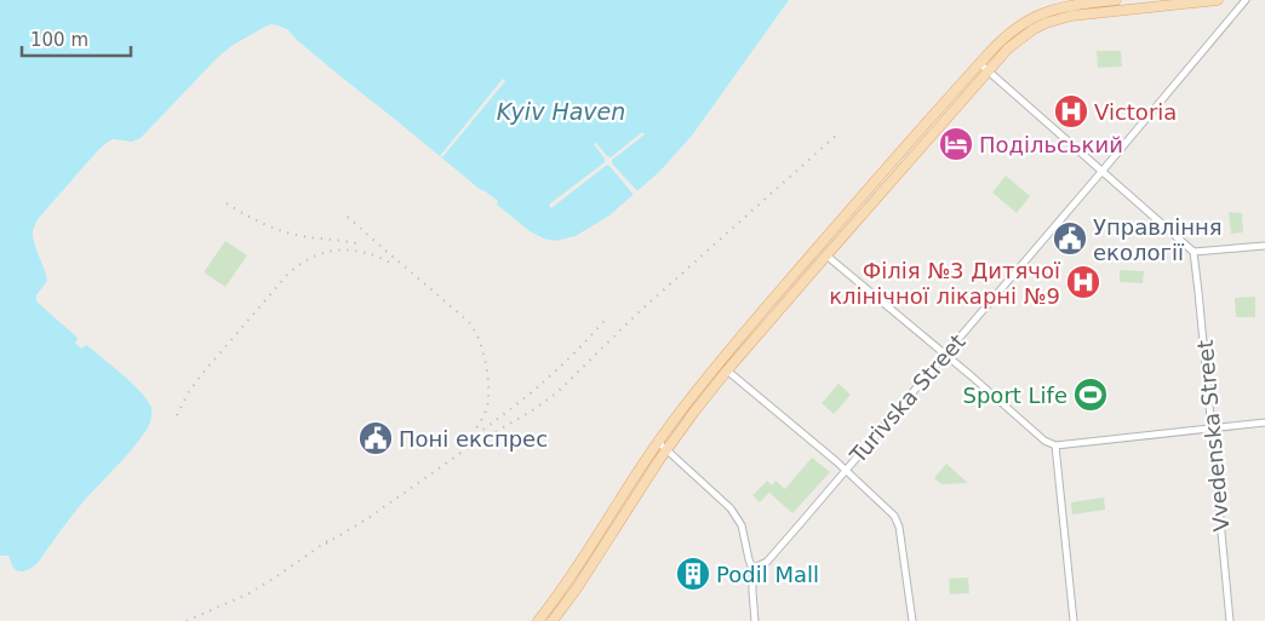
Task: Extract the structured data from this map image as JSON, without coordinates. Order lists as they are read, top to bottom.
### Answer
{
  "streets": {
    "street": ["Turivska Street", "Vvedenska Street"]
  },
  "water": ["Kyiv Haven"],
  "places": {
    "hospital": ["Victoria", "Філія №3 Дитячої клінічної лікарні №9"],
    "hotel": ["Подільський"],
    "public building": ["Управління екології", "Поні експрес"],
    "sports": ["Sport Life"],
    "building": ["Podil Mall"]
  },
  "scale_bar": "100 m"
}
